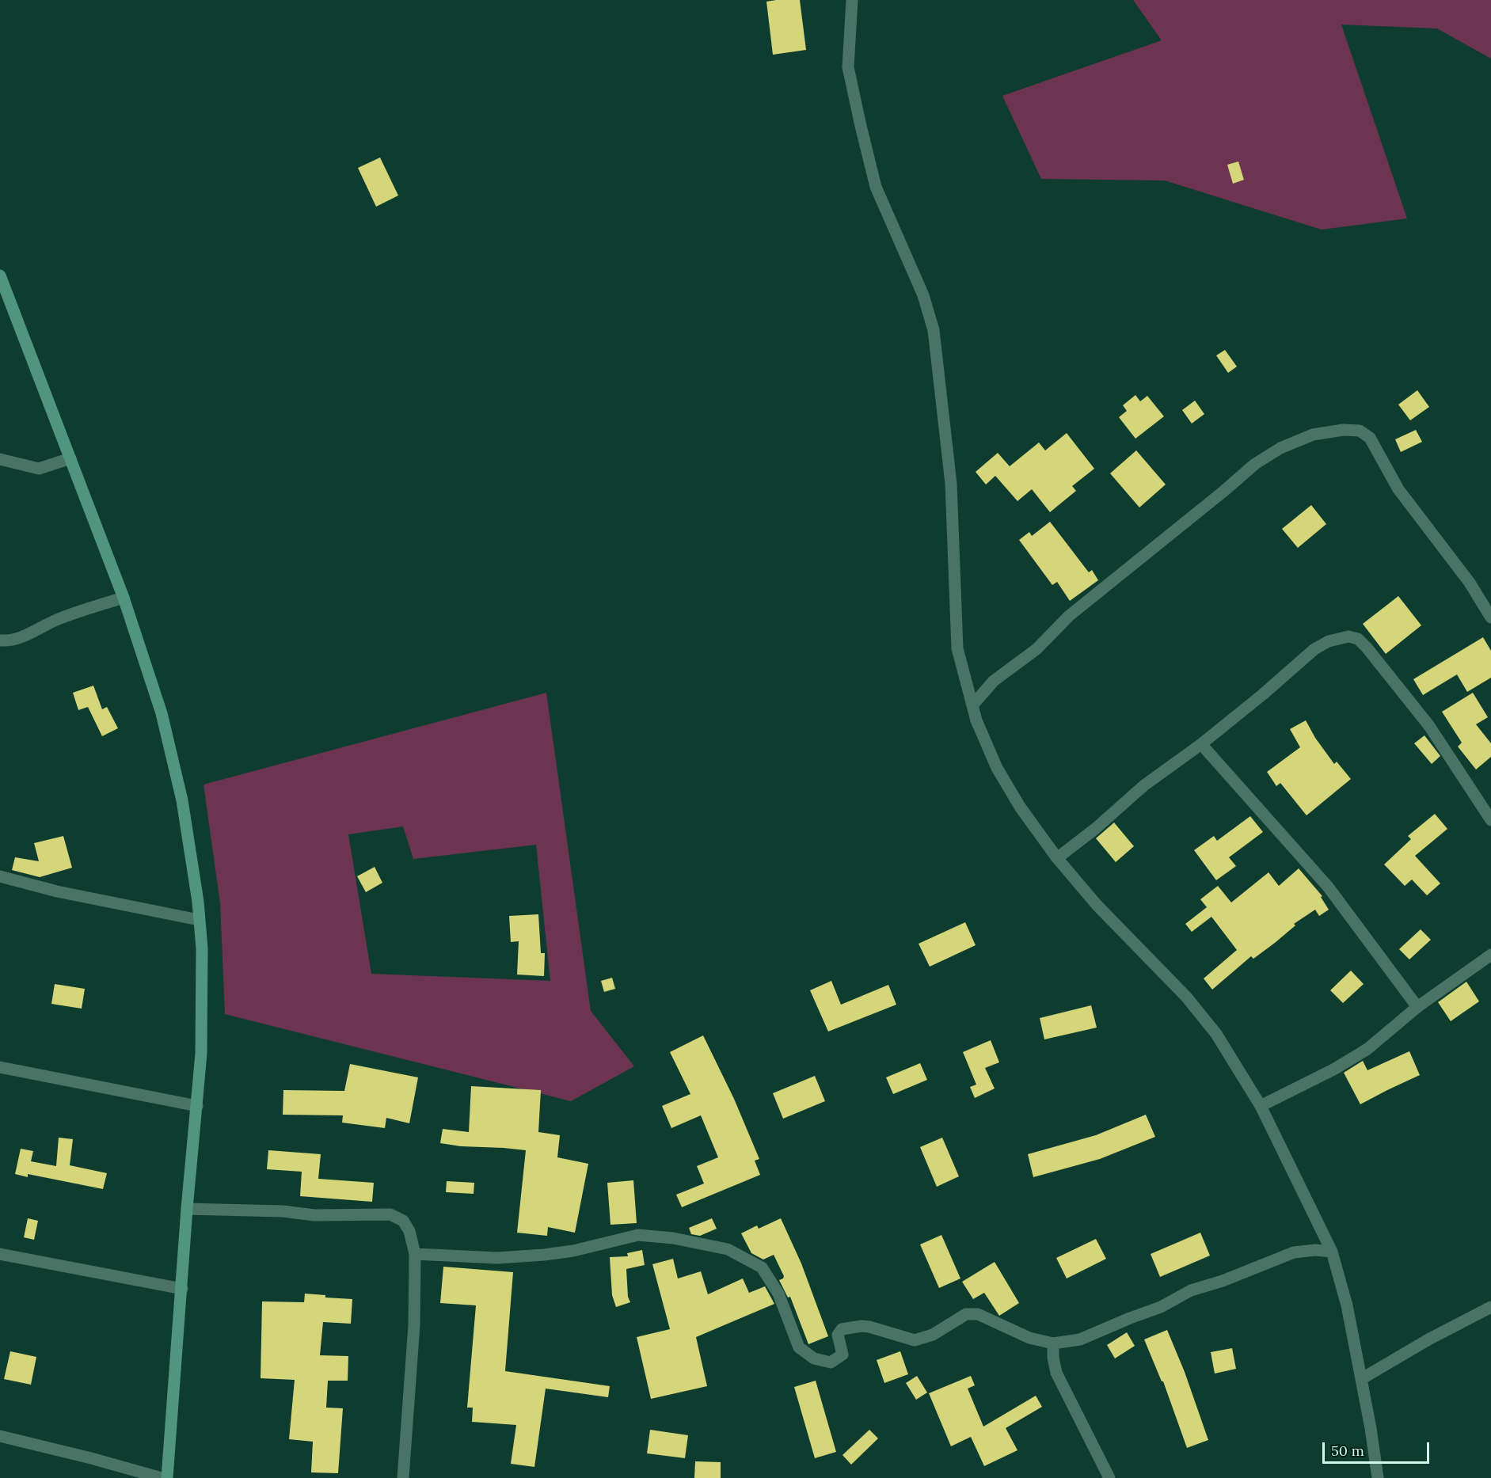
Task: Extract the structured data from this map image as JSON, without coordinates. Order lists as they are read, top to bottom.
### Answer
{
  "scale_bar": "50 m"
}
